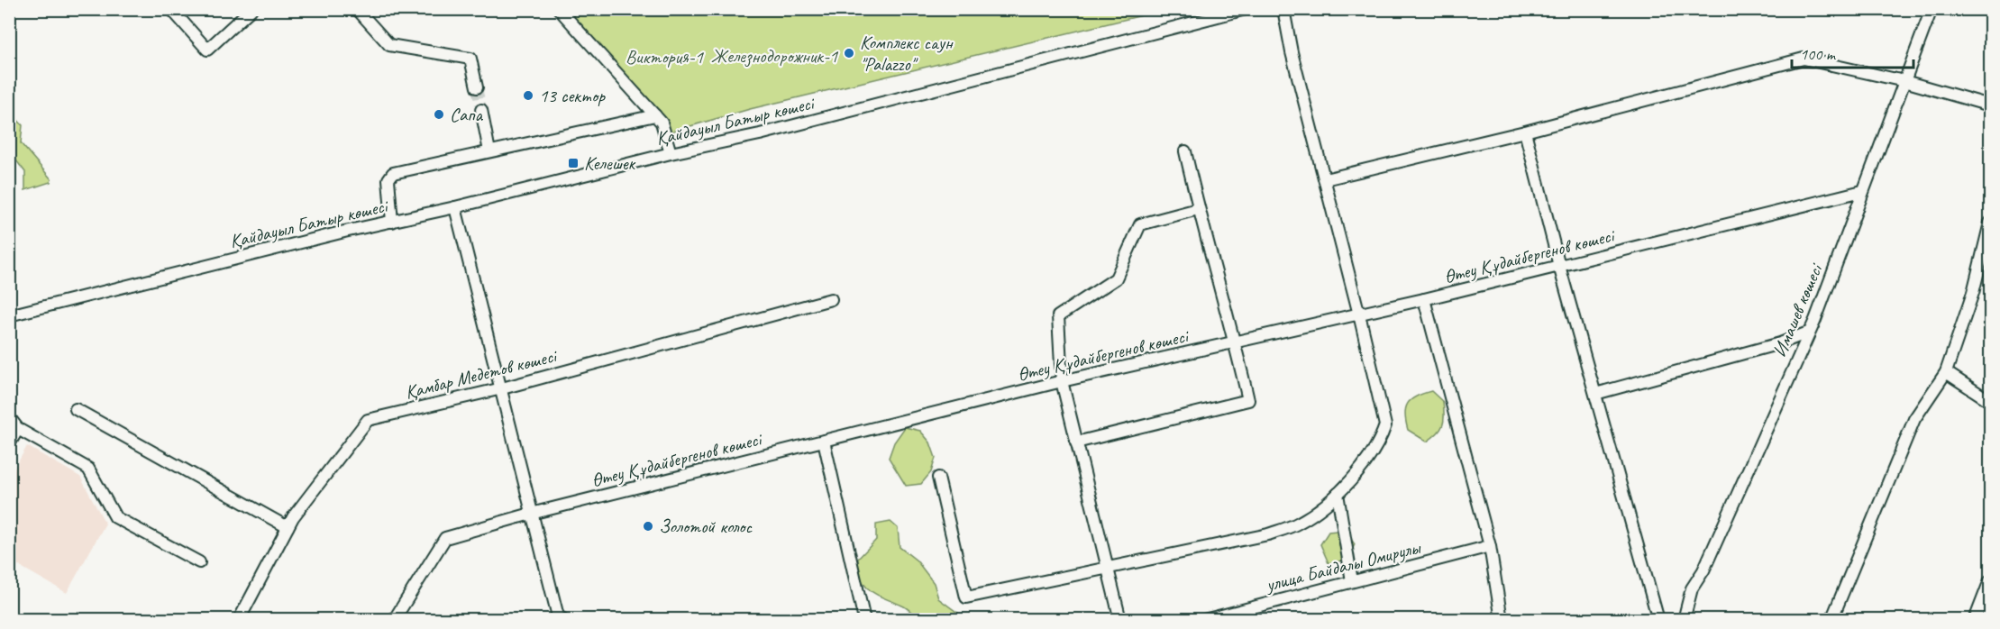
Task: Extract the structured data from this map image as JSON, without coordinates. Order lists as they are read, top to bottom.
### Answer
{
  "streets": {
    "street": [
      "Қайдауыл Батыр көшесі",
      "Өтеу Құдайбергенов көшесі",
      "Имашев көшесі",
      "Қамбар Медетов көшесі",
      "улица Байдалы Омирулы"
    ]
  },
  "crossings": [
    ["Өтеу Құдайбергенов көшесі", "Имашев көшесі"]
  ],
  "parks": ["Железнодорожник-1", "Виктория-1"],
  "places": {
    "other": [
      "Комплекс саун \"Palazzo\"",
      "13 сектор",
      "Сапа",
      "Золотой колос"
    ],
    "transit": ["Келешек"]
  },
  "scale_bar": "100 m"
}
